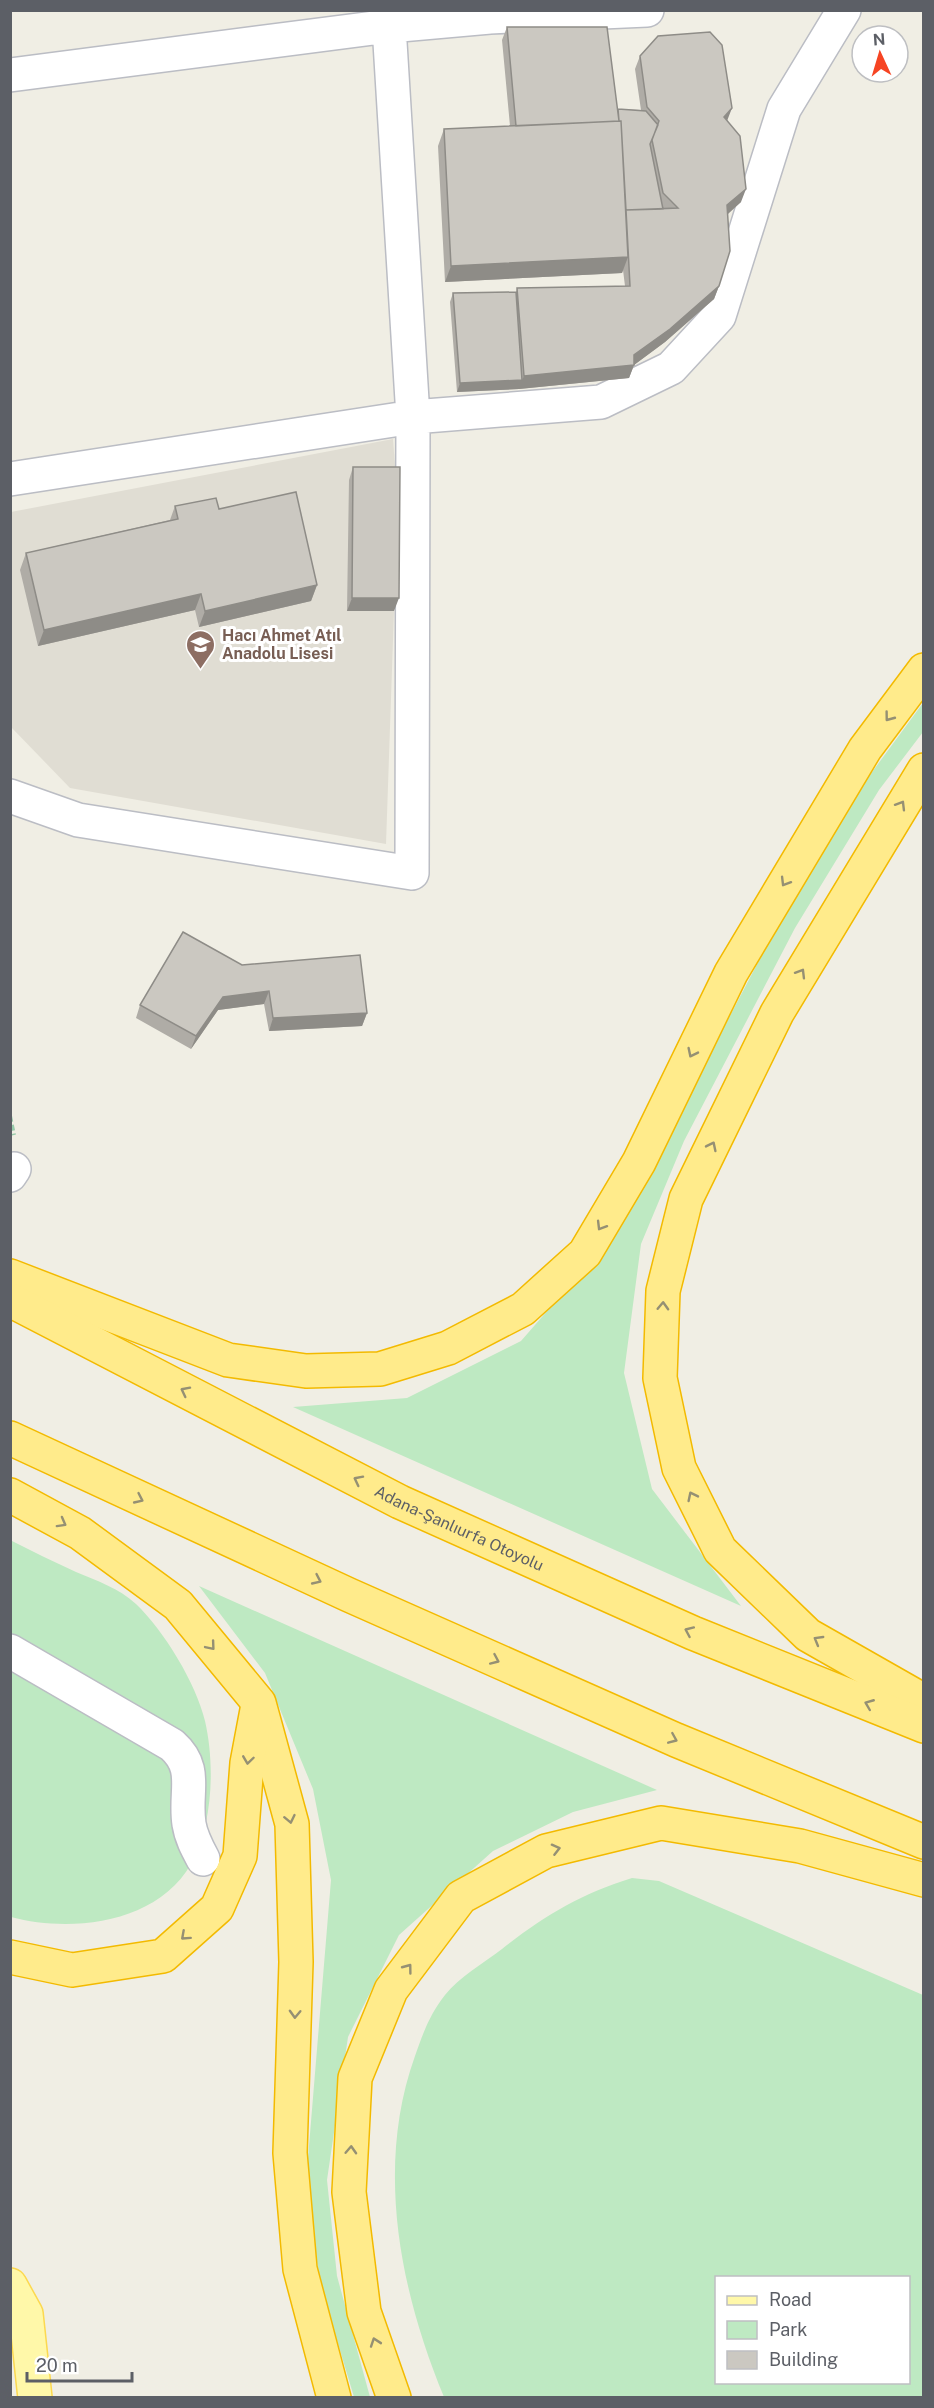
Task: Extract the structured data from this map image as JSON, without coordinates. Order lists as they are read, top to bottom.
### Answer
{
  "streets": {
    "highway": ["Adana-Şanlıurfa Otoyolu"]
  },
  "places": {
    "school or university": ["Hacı Ahmet Atıl Anadolu Lisesi"]
  },
  "legend": ["Road", "Park", "Building"],
  "scale_bar": "20 m",
  "north": "top"
}
